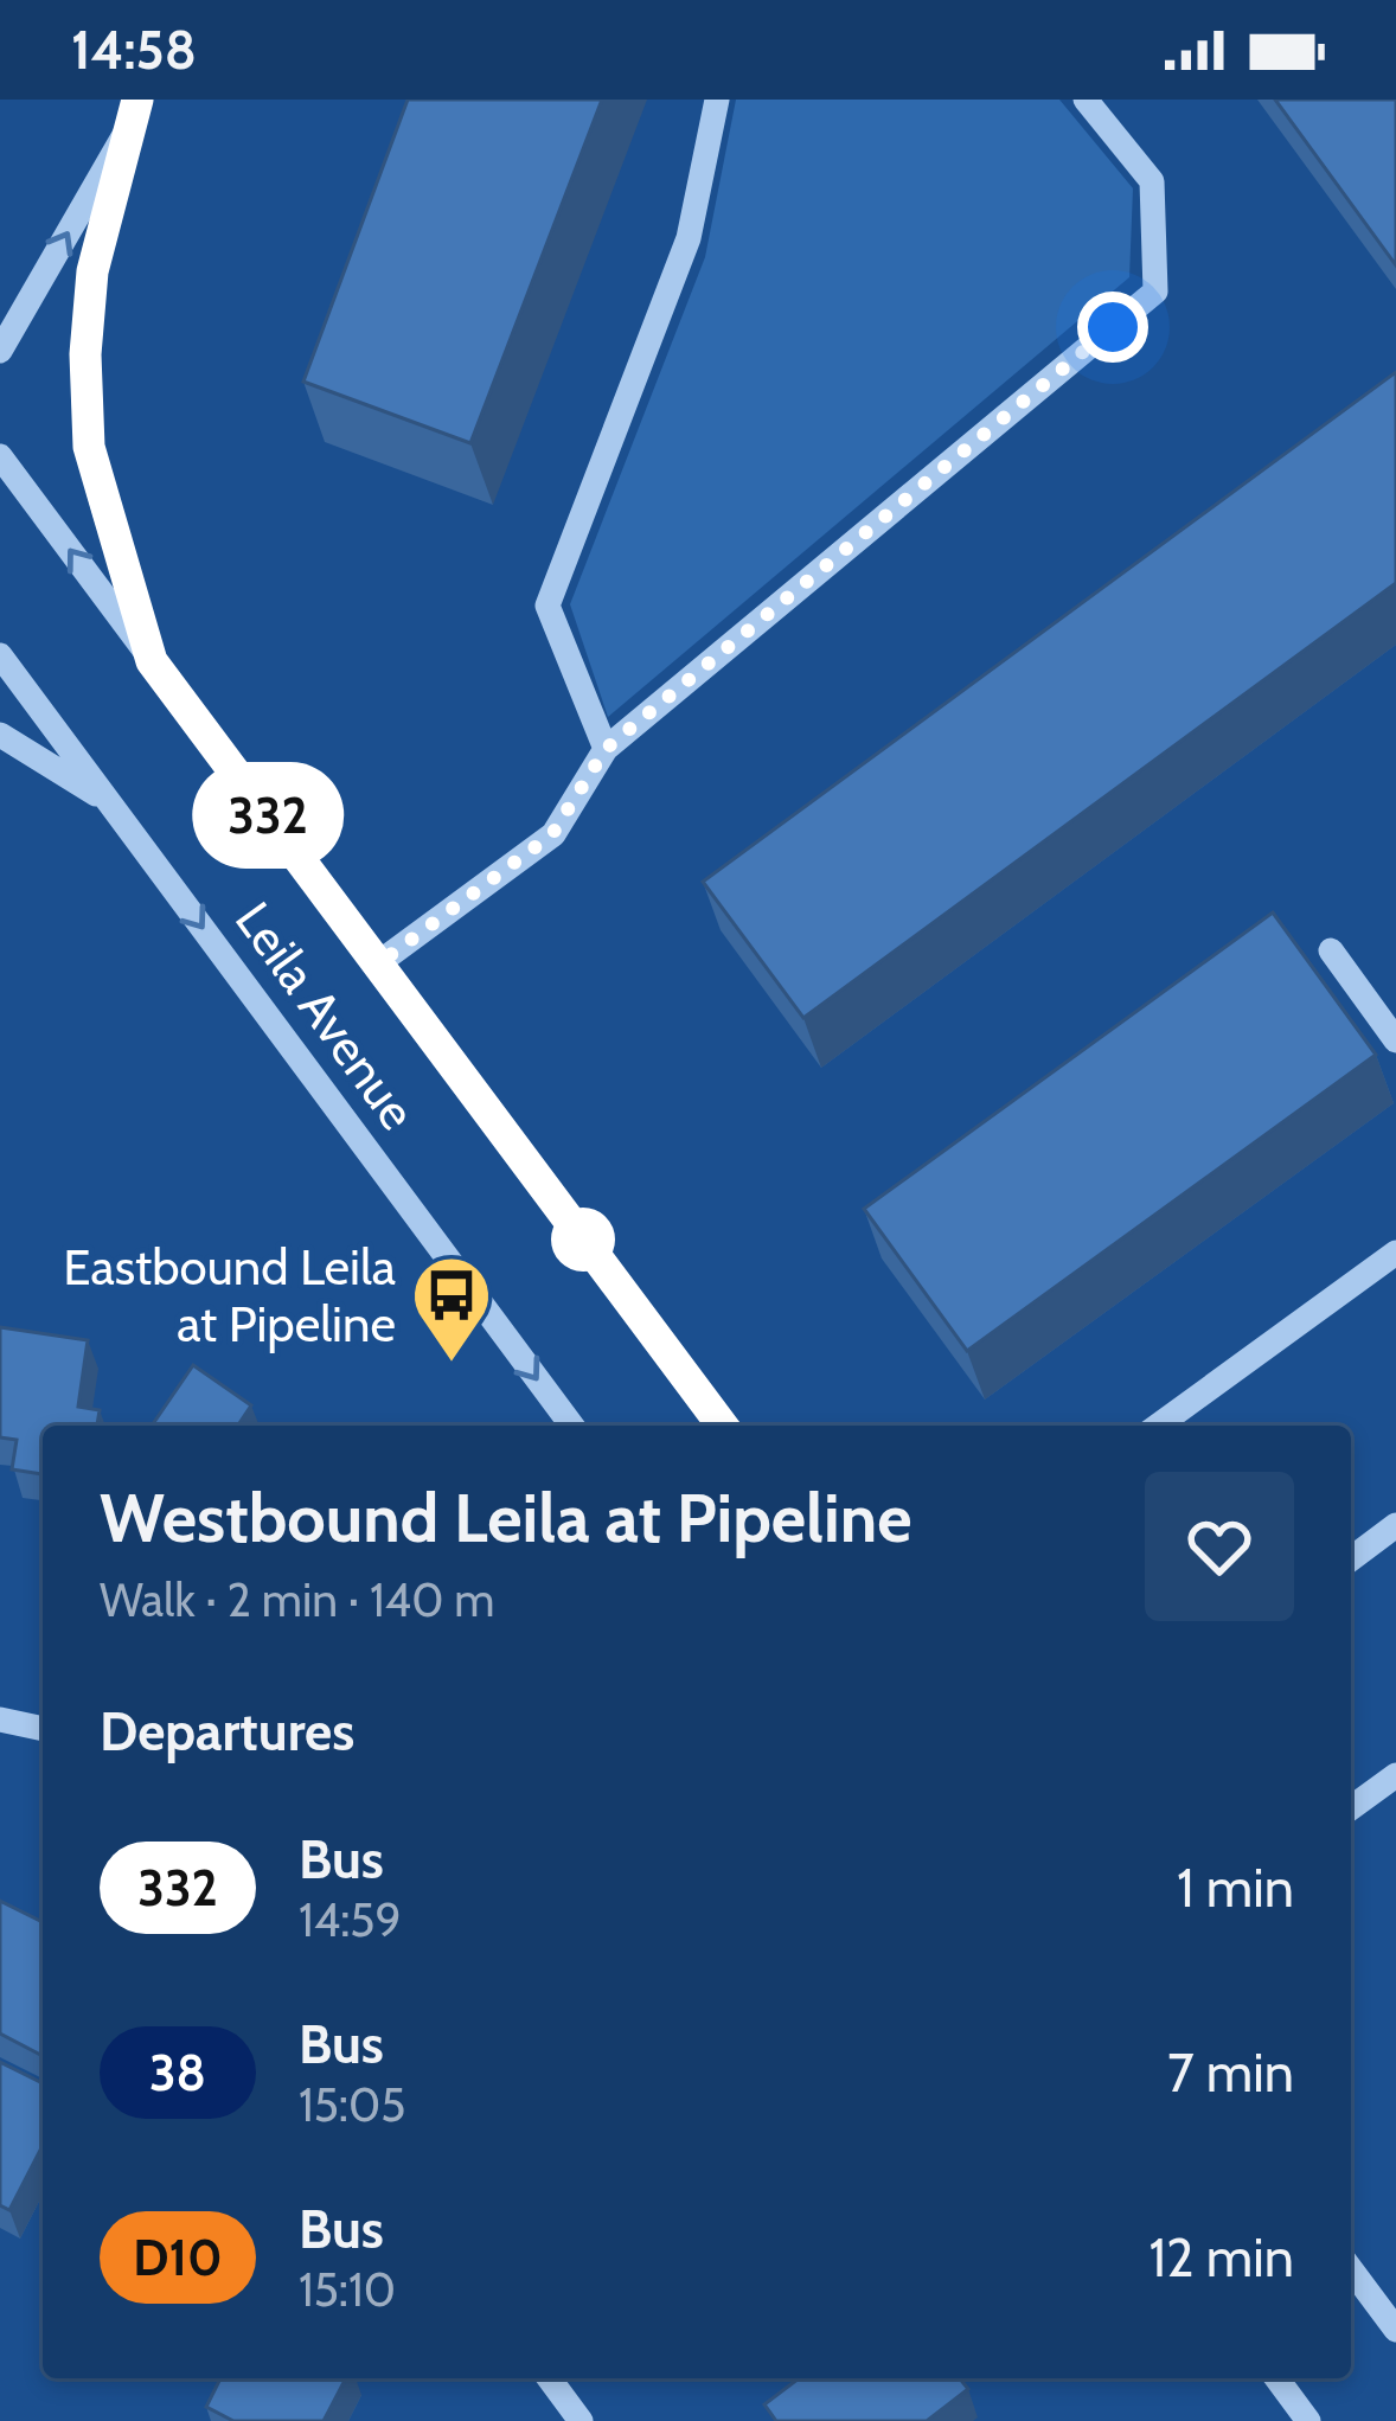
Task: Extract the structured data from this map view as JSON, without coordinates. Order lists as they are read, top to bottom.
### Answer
{
  "streets": {
    "street": ["Leila Avenue"]
  },
  "places": {
    "bus stop": ["Eastbound Leila at Pipeline"]
  },
  "lines": ["bus line 332"],
  "page": {
    "status": "14:58",
    "on_map": "332",
    "heading": [
      ["Westbound Leila at Pipeline", "Walk · 2 min · 140 m"],
      "Departures"
    ],
    "list": [
      {
        "mark": "332",
        "name": "Bus",
        "note": "14:59",
        "value": "1 min"
      },
      {
        "mark": "38",
        "name": "Bus",
        "note": "15:05",
        "value": "7 min"
      },
      {
        "mark": "D10",
        "name": "Bus",
        "note": "15:10",
        "value": "12 min"
      }
    ]
  }
}
